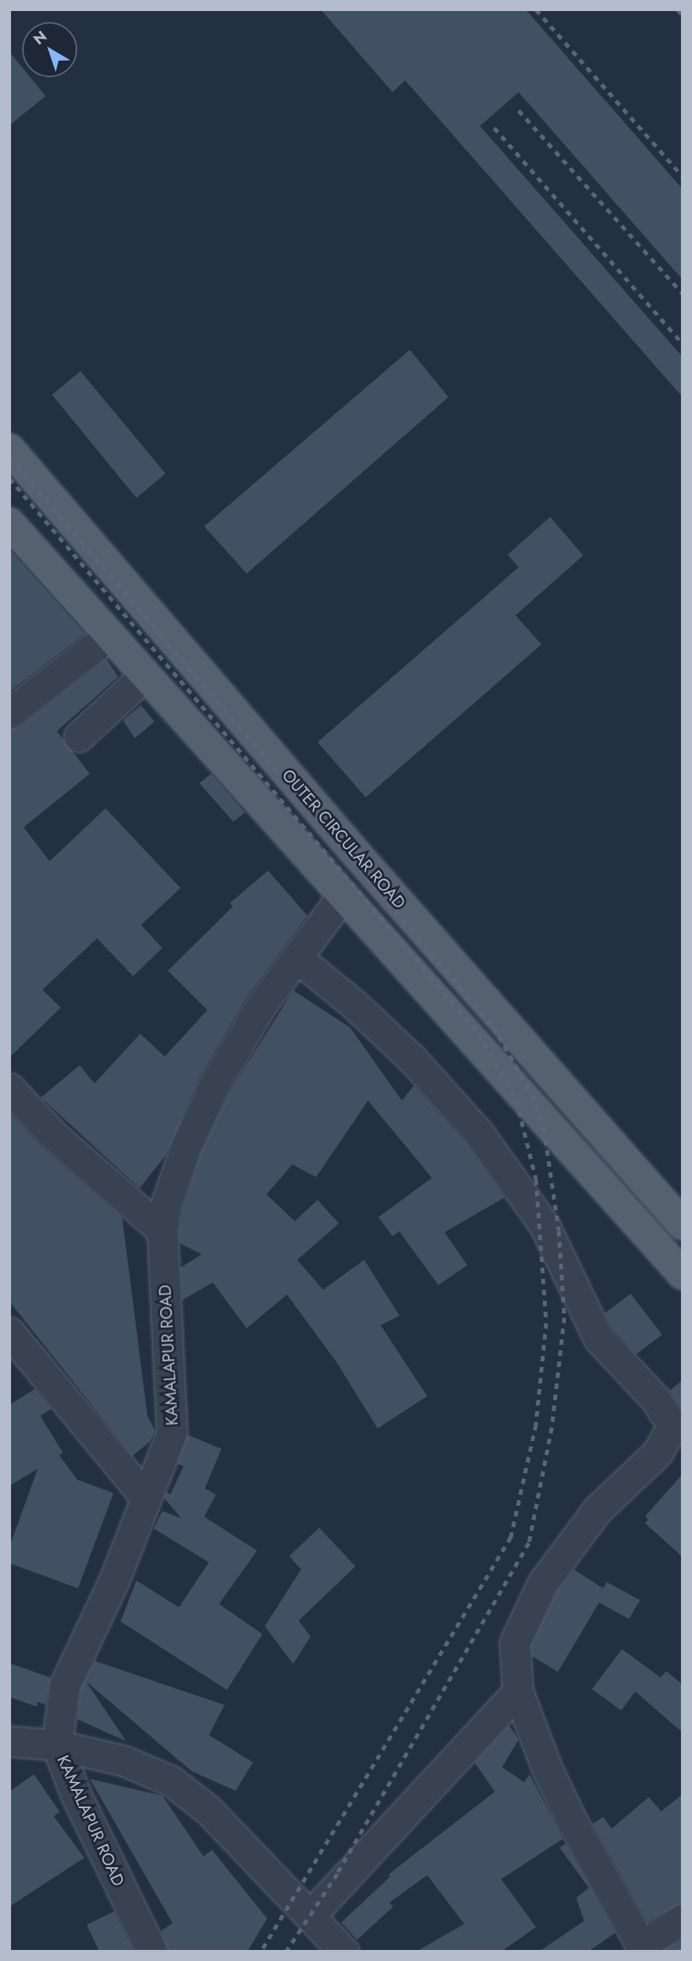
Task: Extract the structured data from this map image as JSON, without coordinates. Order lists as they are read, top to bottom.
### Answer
{
  "streets": {
    "main road": ["OUTER CIRCULAR ROAD"],
    "street": ["KAMALAPUR ROAD"]
  },
  "north": "top left"
}
